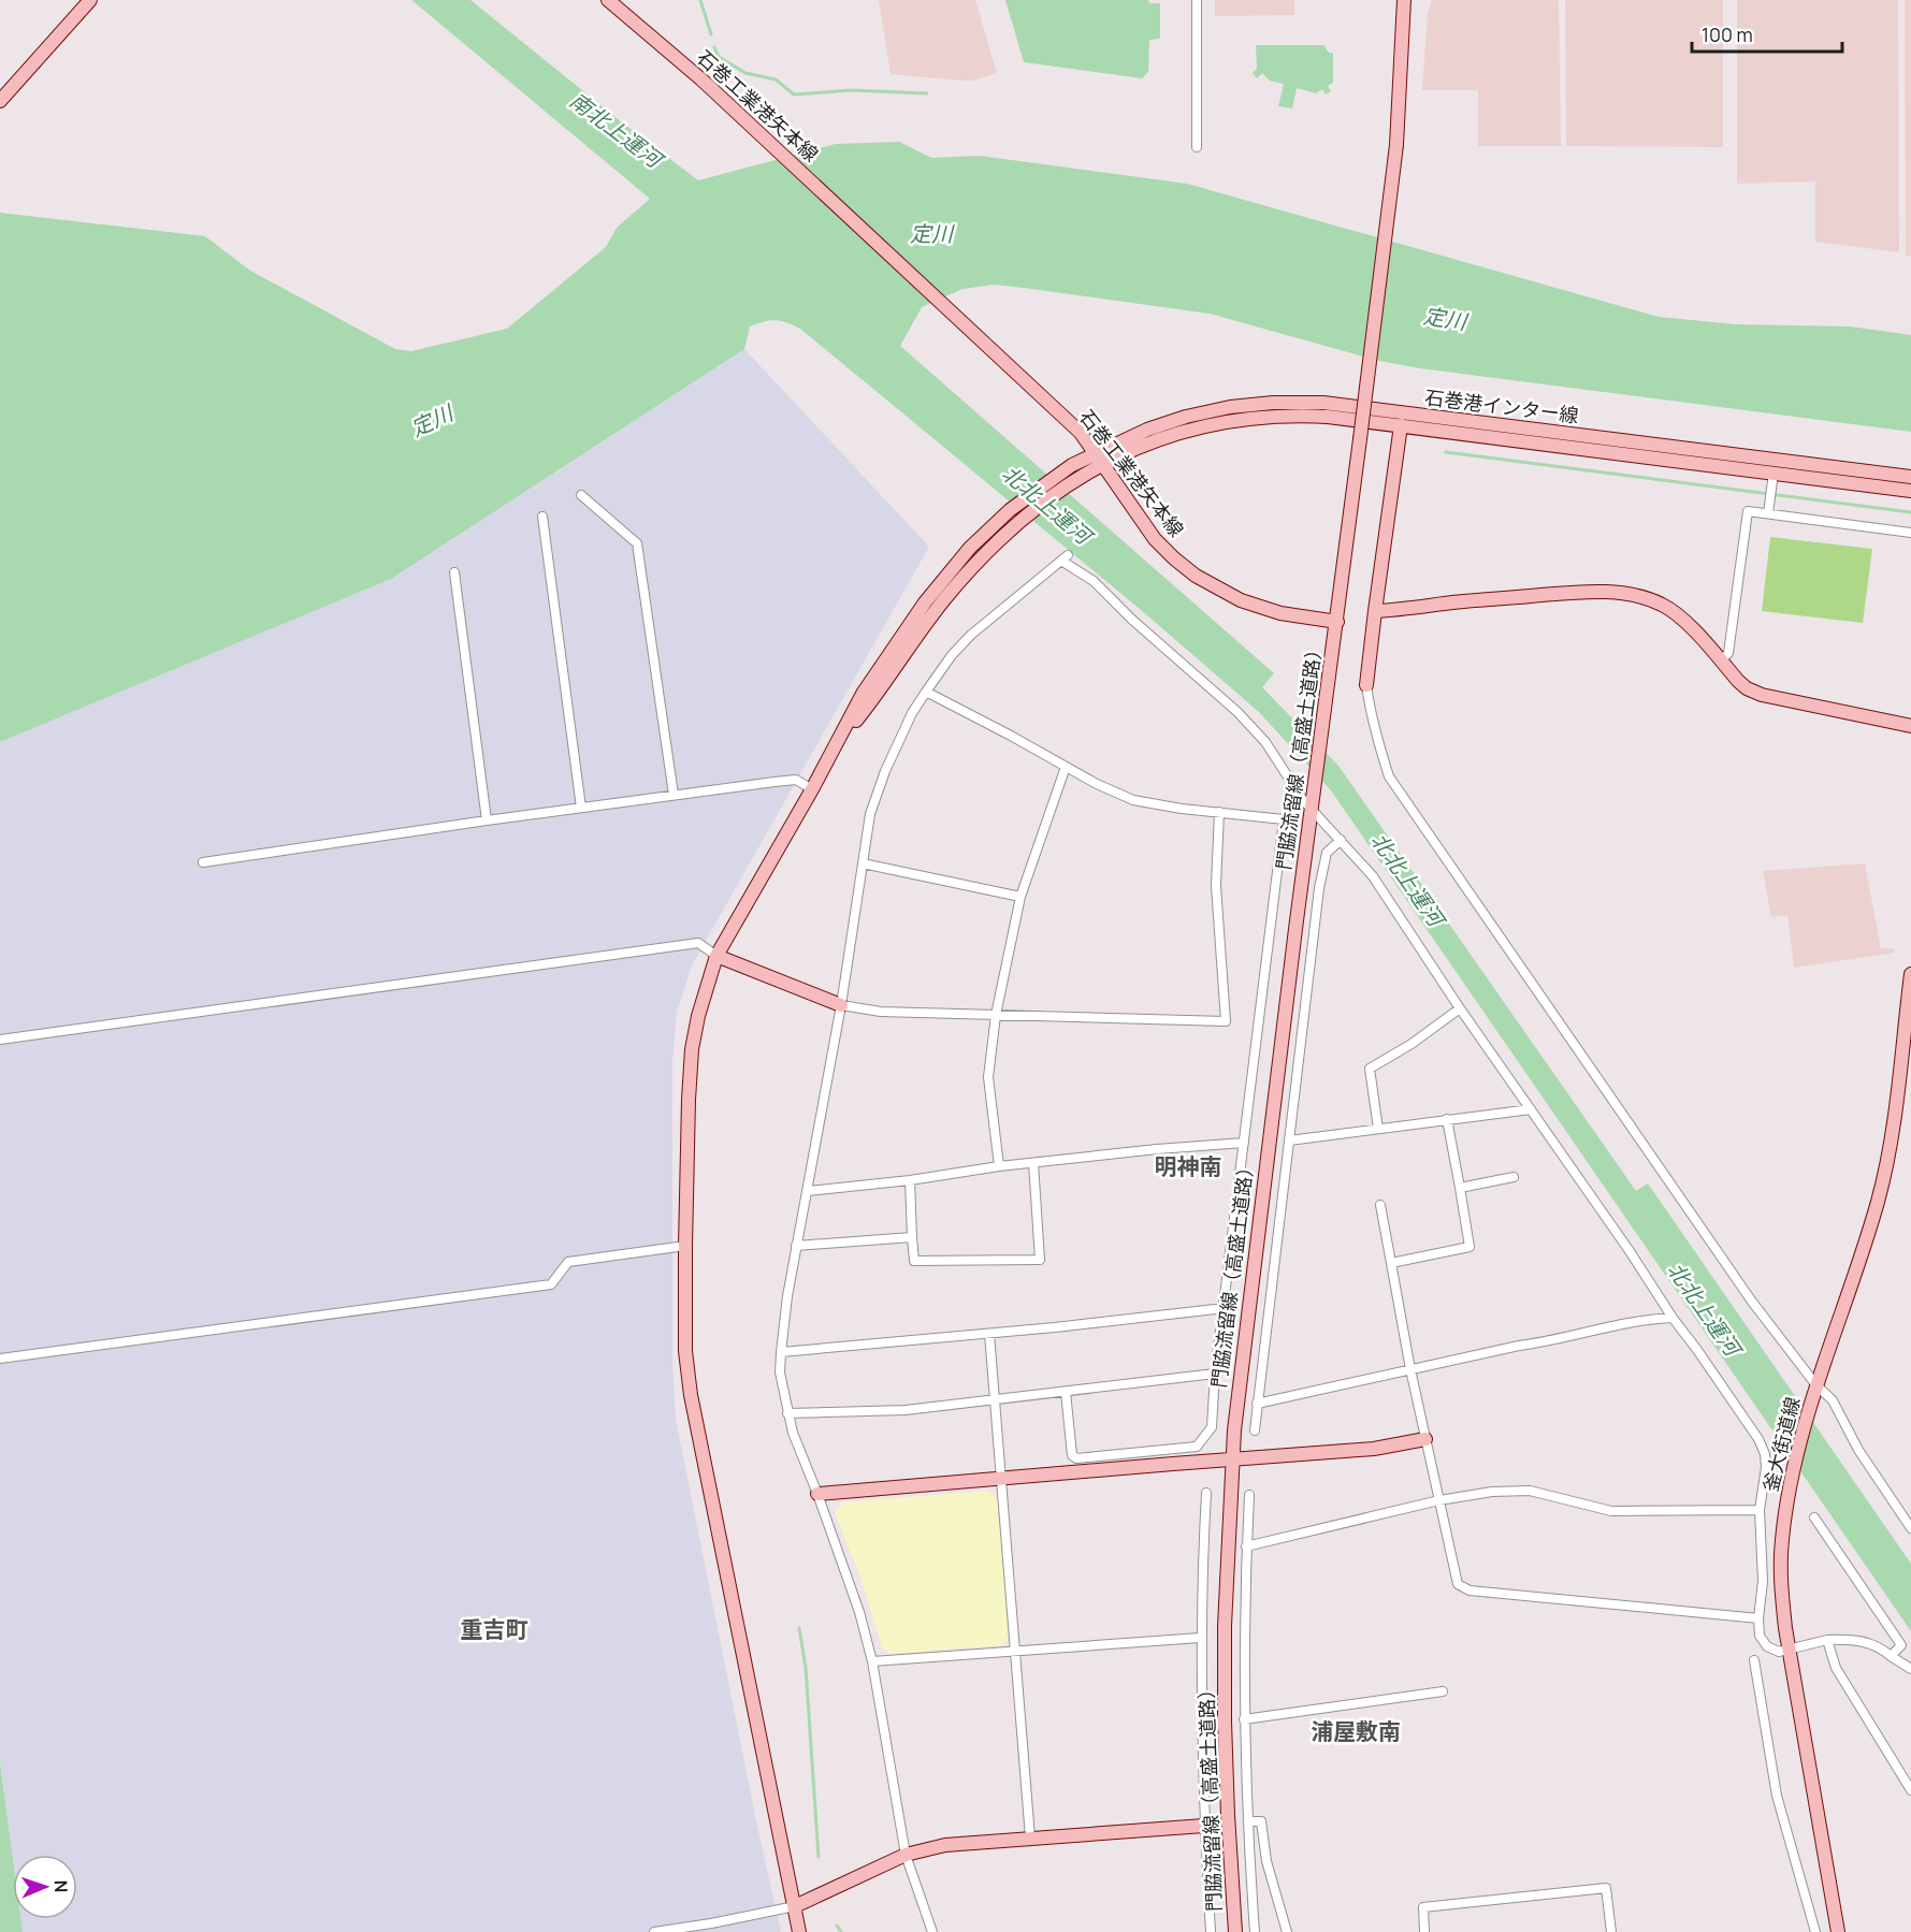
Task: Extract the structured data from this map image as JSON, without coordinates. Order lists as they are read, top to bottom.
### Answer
{
  "streets": {
    "street": [
      "石巻工業港矢本線",
      "石巻港インター線",
      "門脇流留線（高盛土道路）",
      "釜大街道線"
    ]
  },
  "crossings": [
    ["石巻工業港矢本線", "石巻港インター線"],
    ["石巻工業港矢本線", "門脇流留線（高盛土道路）"]
  ],
  "districts": ["明神南", "重吉町", "浦屋敷南"],
  "water": ["南北上運河", "定川", "北北上運河"],
  "scale_bar": "100 m",
  "north": "right"
}
